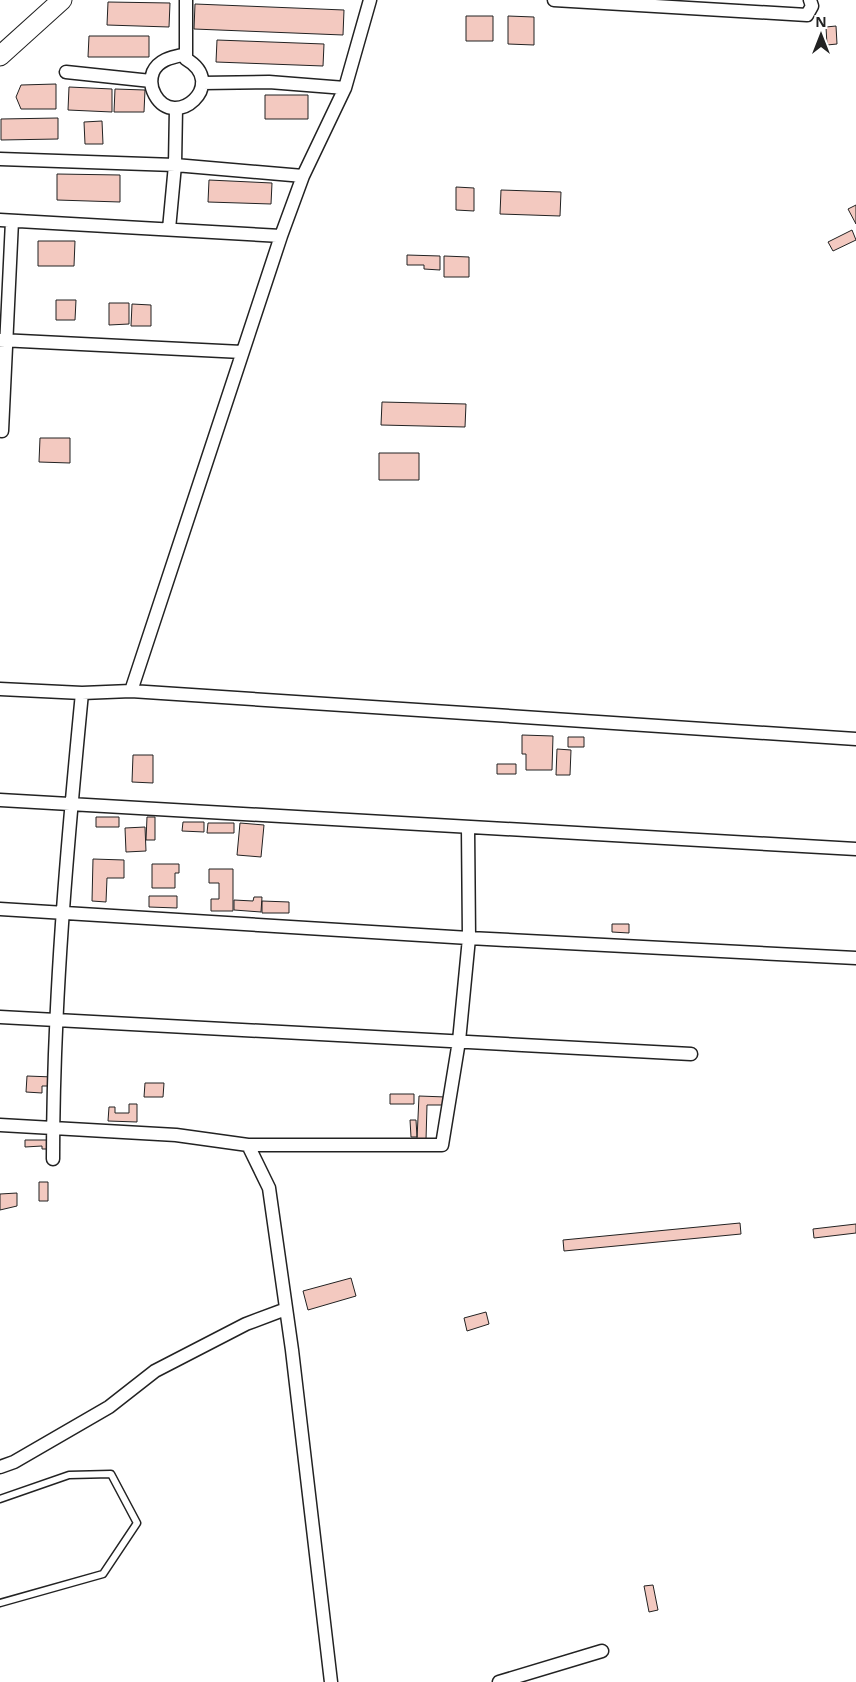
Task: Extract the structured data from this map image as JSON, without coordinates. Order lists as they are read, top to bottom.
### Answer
{
  "north": "top"
}
